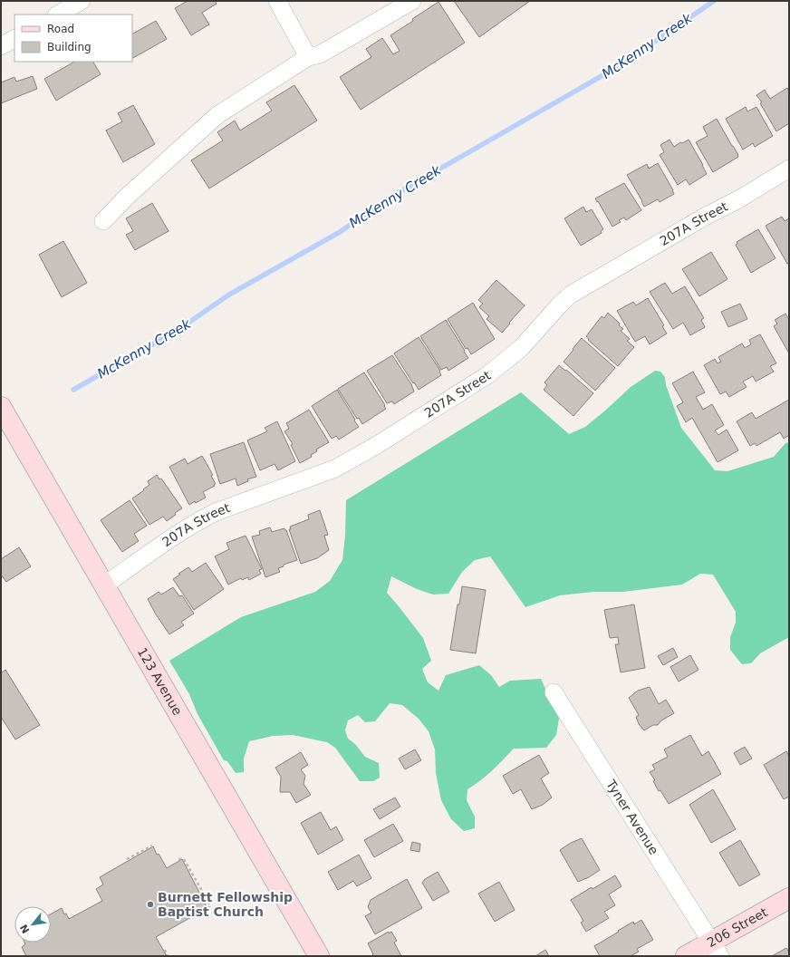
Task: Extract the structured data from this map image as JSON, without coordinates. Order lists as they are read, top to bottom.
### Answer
{
  "streets": {
    "street": [
      "207A Street",
      "123 Avenue",
      "Tyner Avenue",
      "206 Street"
    ]
  },
  "crossings": [
    ["207A Street", "123 Avenue"],
    ["Tyner Avenue", "206 Street"]
  ],
  "water": ["McKenny Creek"],
  "places": ["Burnett Fellowship Baptist Church"],
  "legend": ["Road", "Building"],
  "north": "bottom left"
}
